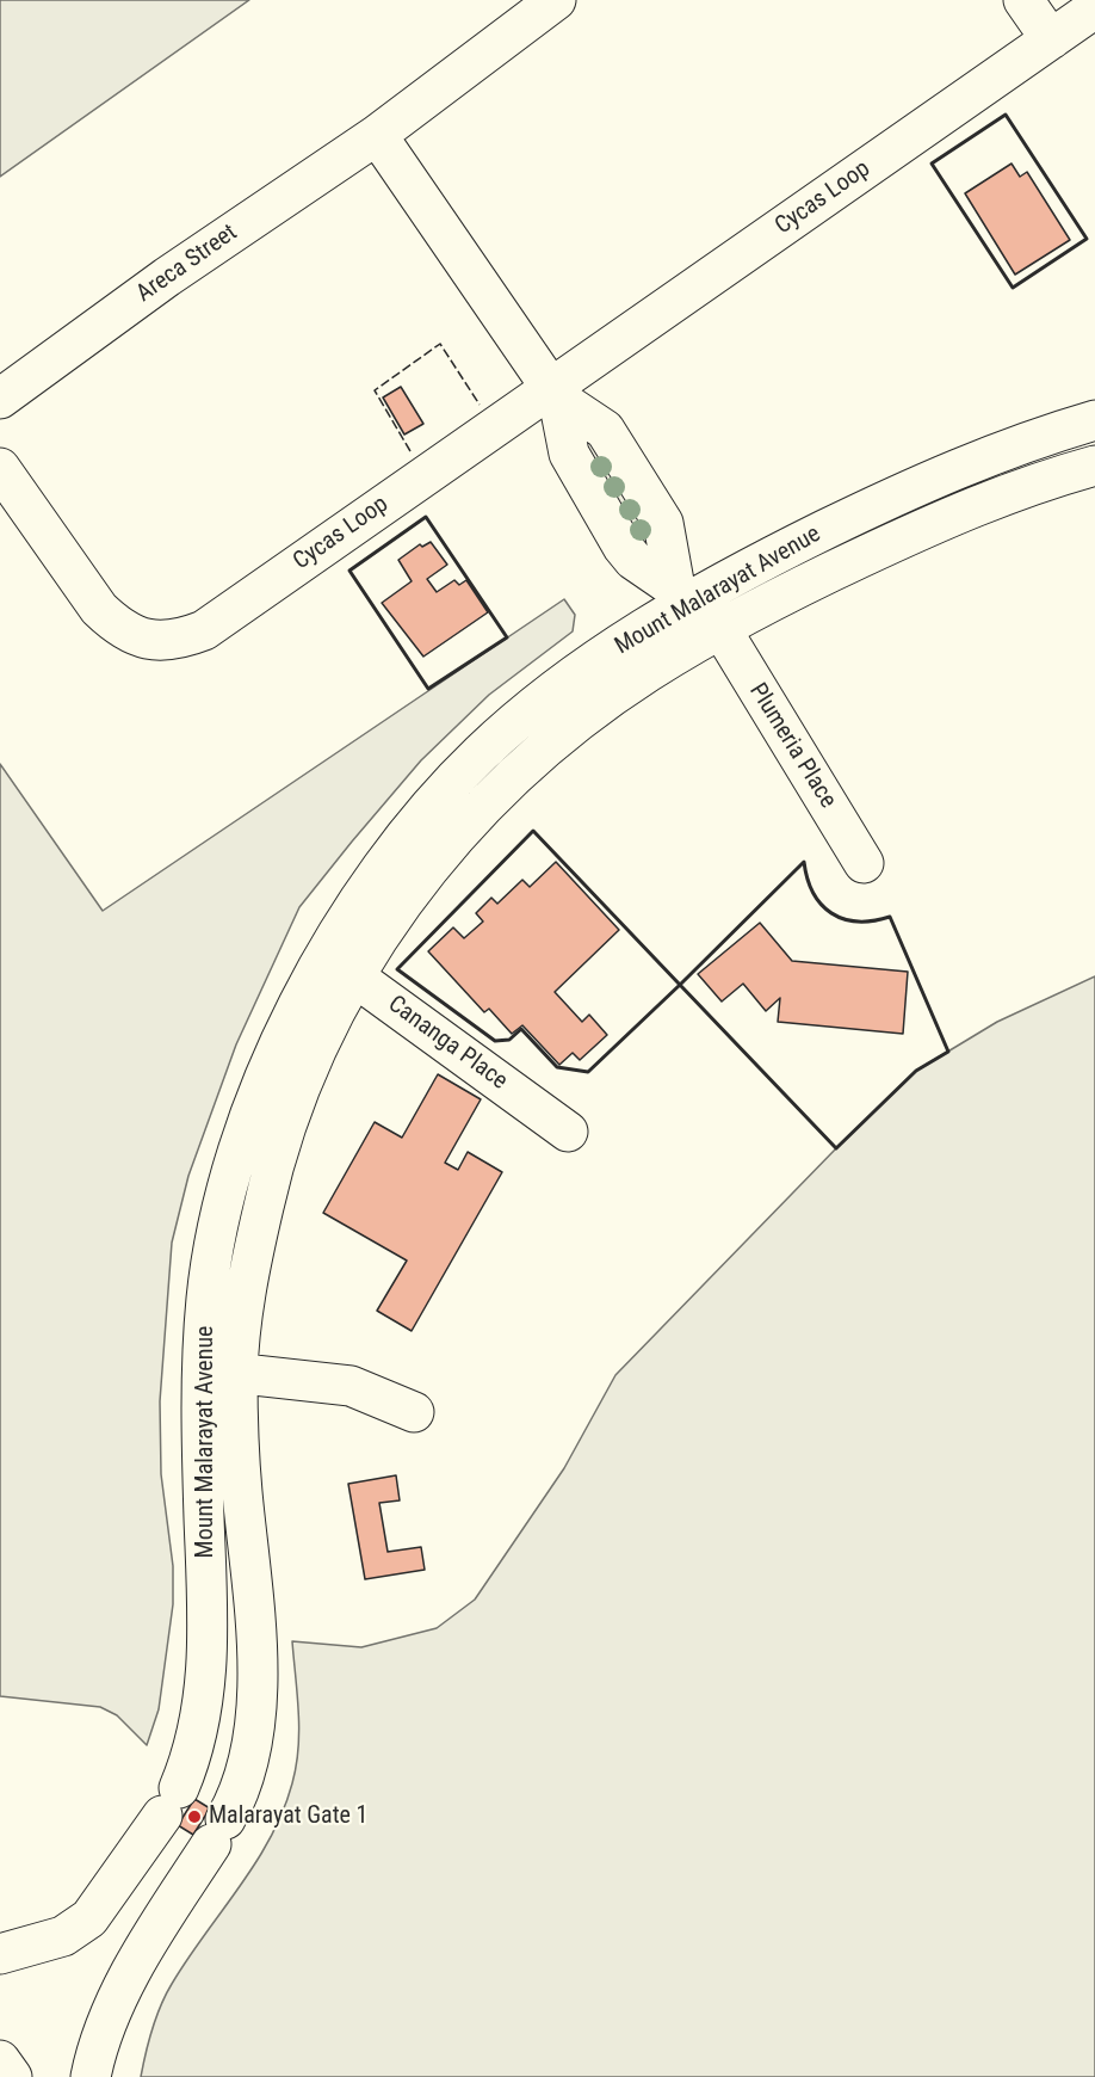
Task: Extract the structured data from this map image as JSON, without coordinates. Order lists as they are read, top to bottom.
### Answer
{
  "streets": {
    "street": [
      "Cycas Loop",
      "Areca Street",
      "Mount Malarayat Avenue",
      "Plumeria Place",
      "Cananga Place"
    ]
  },
  "crossings": [
    ["Mount Malarayat Avenue", "Plumeria Place"],
    ["Mount Malarayat Avenue", "Cananga Place"]
  ],
  "places": ["Malarayat Gate 1"]
}
